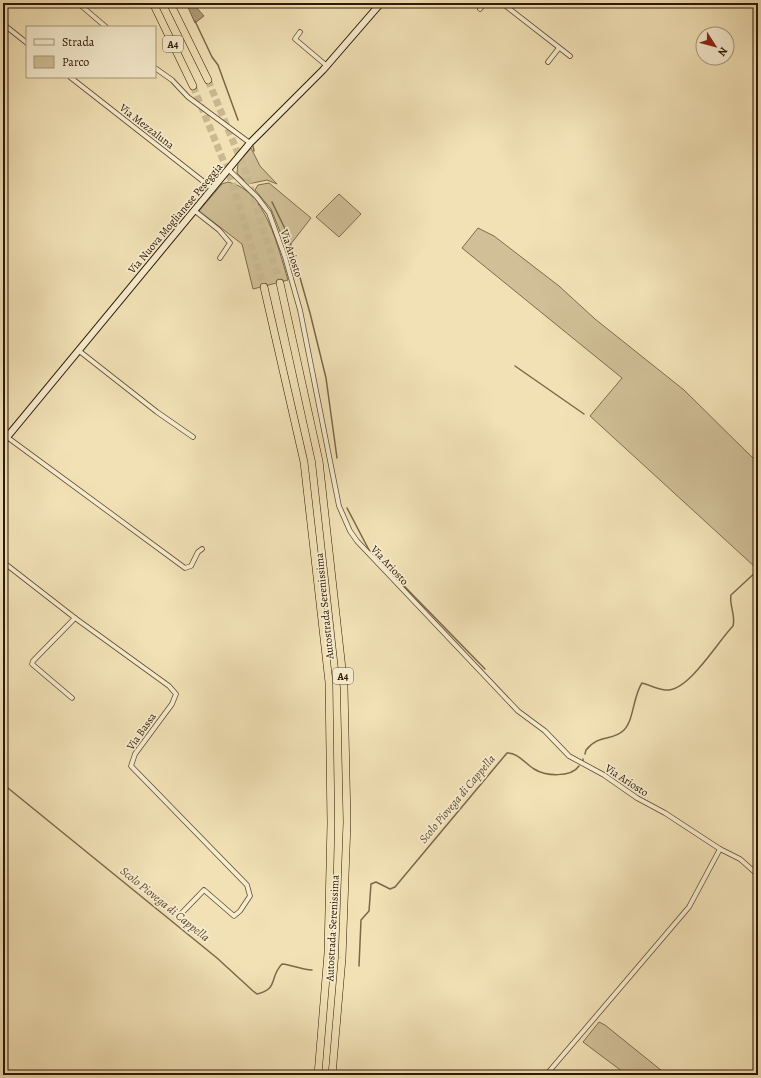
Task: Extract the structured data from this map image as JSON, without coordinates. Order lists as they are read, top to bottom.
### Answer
{
  "streets": {
    "highway": ["A4", "Autostrada Serenissima"],
    "main road": ["Via Nuova Moglianese Peseggia"],
    "street": ["Via Mezzaluna", "Via Ariosto", "Via Bassa"]
  },
  "crossings": [
    ["Via Mezzaluna", "Via Nuova Moglianese Peseggia"],
    ["Via Nuova Moglianese Peseggia", "Via Ariosto"]
  ],
  "water": ["Scolo Piovega di Cappella"],
  "legend": ["Strada", "Parco"],
  "north": "bottom right"
}
